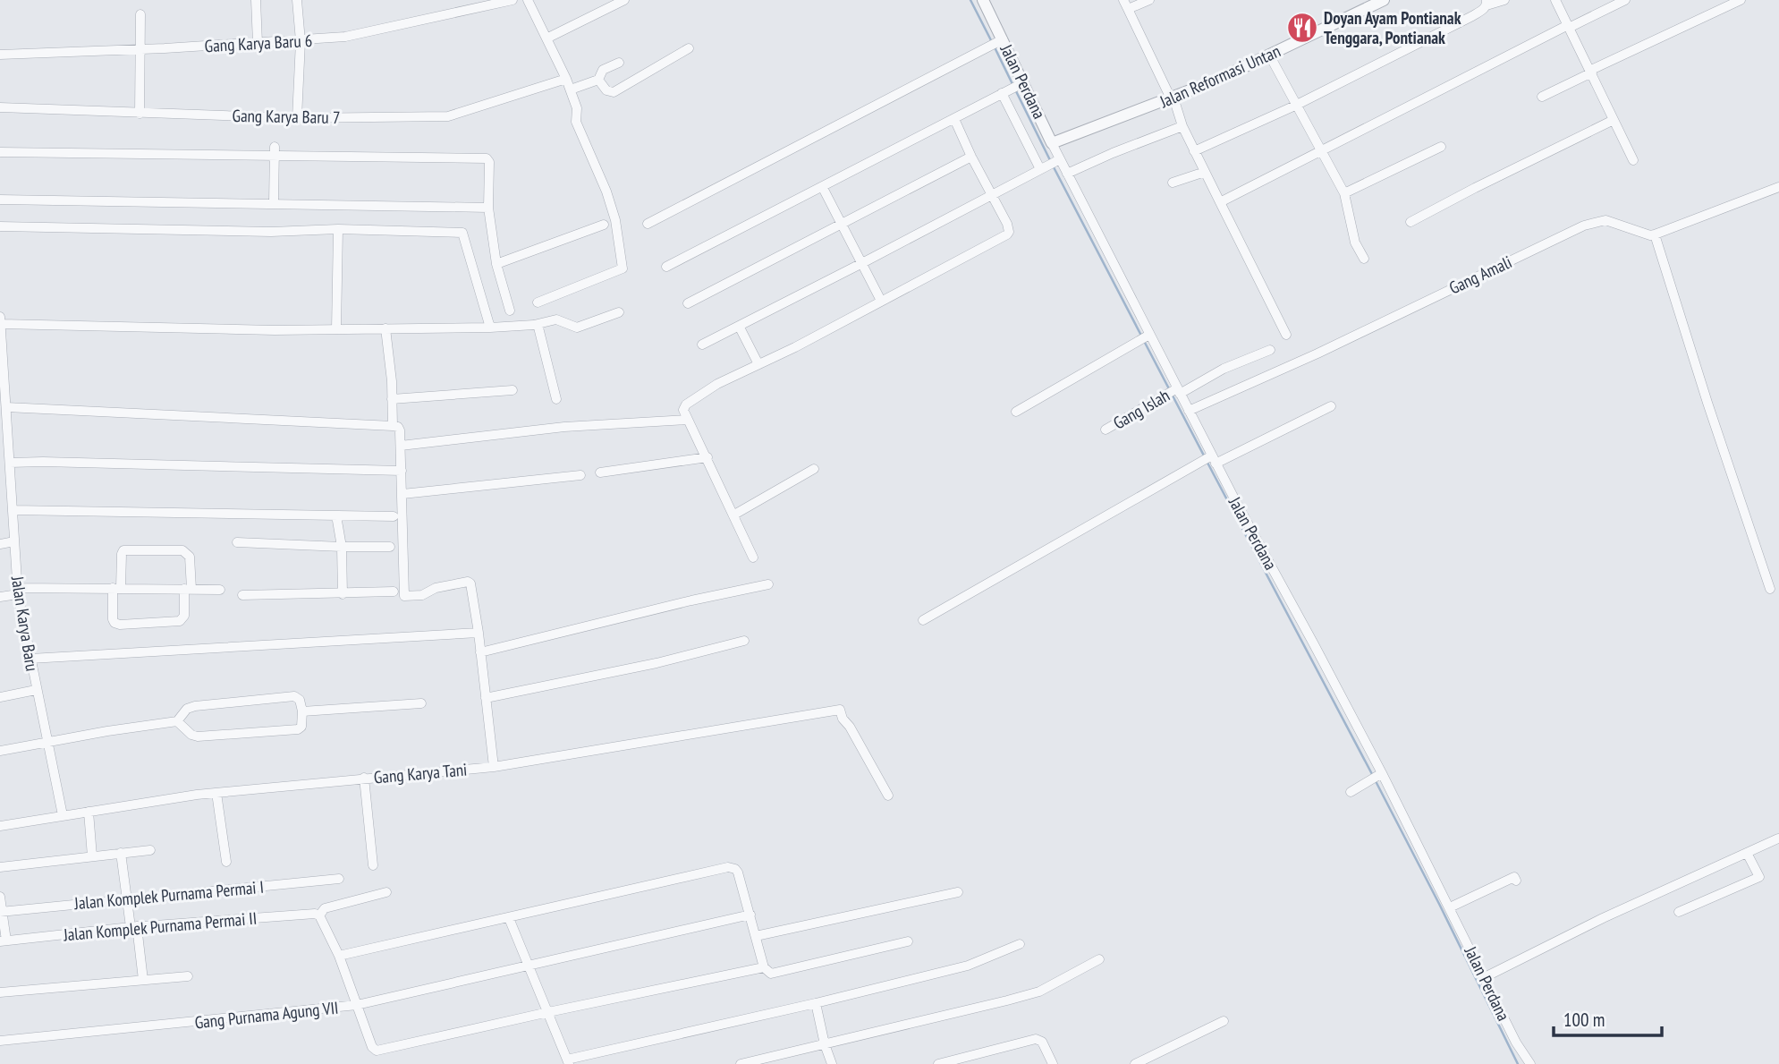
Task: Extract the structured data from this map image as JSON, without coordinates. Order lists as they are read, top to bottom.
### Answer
{
  "streets": {
    "street": [
      "Gang Karya Baru 6",
      "Jalan Reformasi Untan",
      "Jalan Perdana",
      "Gang Karya Baru 7",
      "Gang Amali",
      "Gang Islah",
      "Jalan Karya Baru",
      "Gang Karya Tani",
      "Jalan Komplek Purnama Permai I",
      "Jalan Komplek Purnama Permai II",
      "Gang Purnama Agung VII"
    ]
  },
  "crossings": [
    ["Jalan Reformasi Untan", "Jalan Perdana"],
    ["Jalan Perdana", "Gang Amali"],
    ["Jalan Perdana", "Gang Islah"],
    ["Jalan Karya Baru", "Gang Karya Tani"]
  ],
  "places": {
    "restaurant": ["Doyan Ayam Pontianak Tenggara, Pontianak"]
  },
  "scale_bar": "100 m"
}
